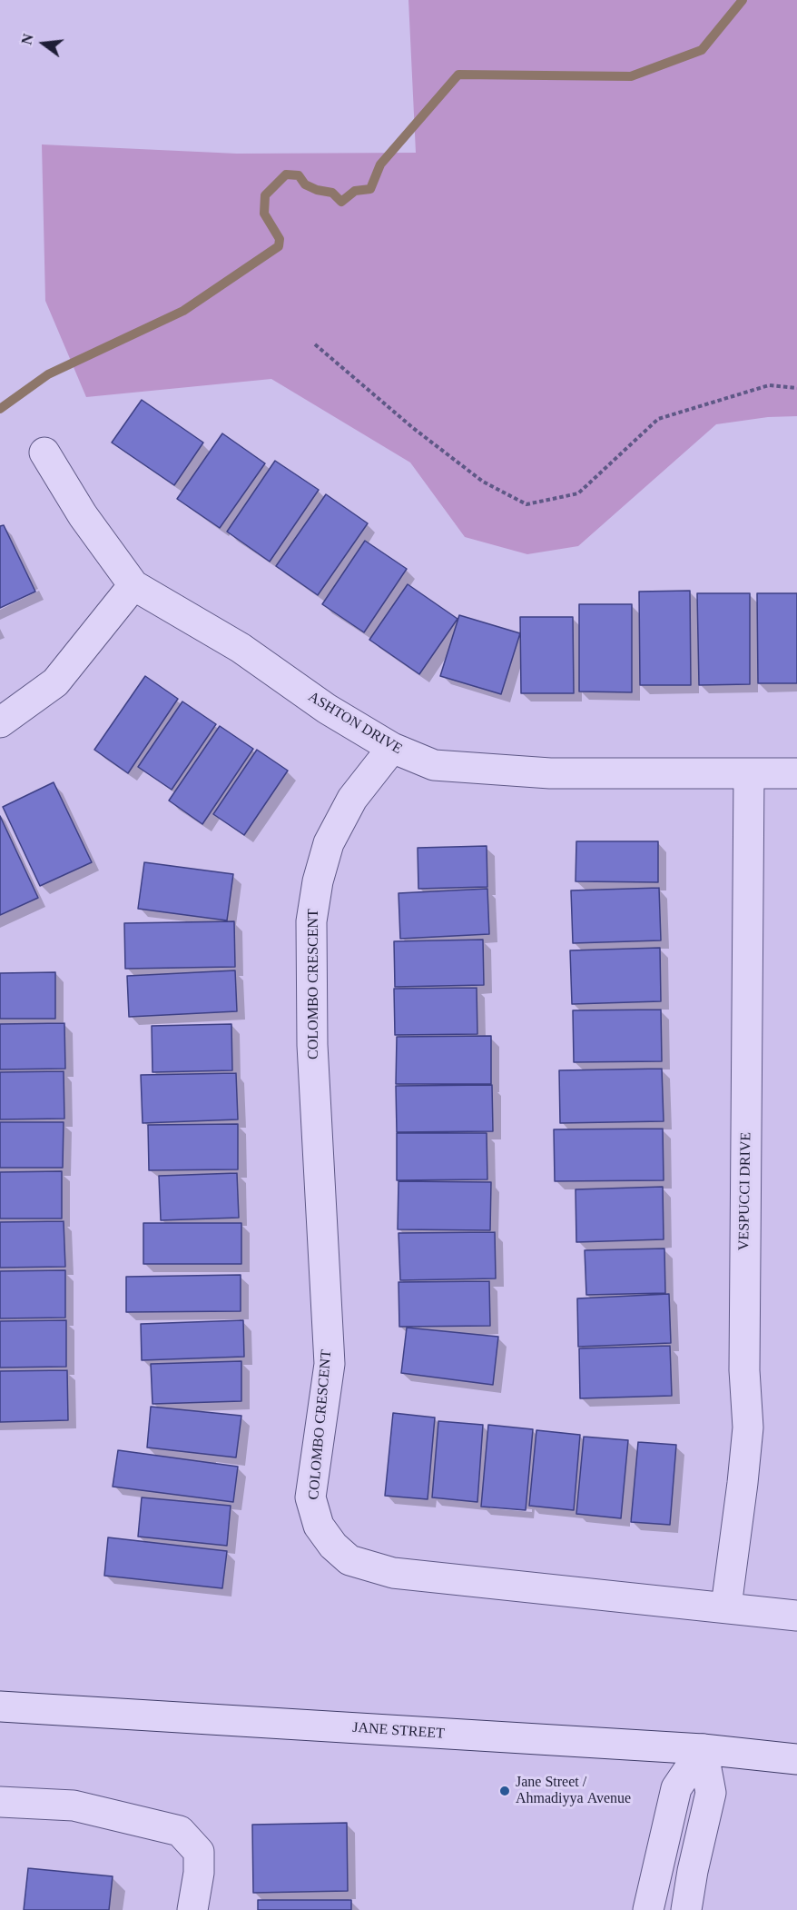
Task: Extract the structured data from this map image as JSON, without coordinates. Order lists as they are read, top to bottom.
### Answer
{
  "streets": {
    "street": [
      "ASHTON DRIVE",
      "COLOMBO CRESCENT",
      "VESPUCCI DRIVE",
      "JANE STREET"
    ]
  },
  "crossings": [
    ["ASHTON DRIVE", "COLOMBO CRESCENT"],
    ["ASHTON DRIVE", "VESPUCCI DRIVE"],
    ["COLOMBO CRESCENT", "VESPUCCI DRIVE"]
  ],
  "places": ["Jane Street / Ahmadiyya Avenue"],
  "north": "left"
}
